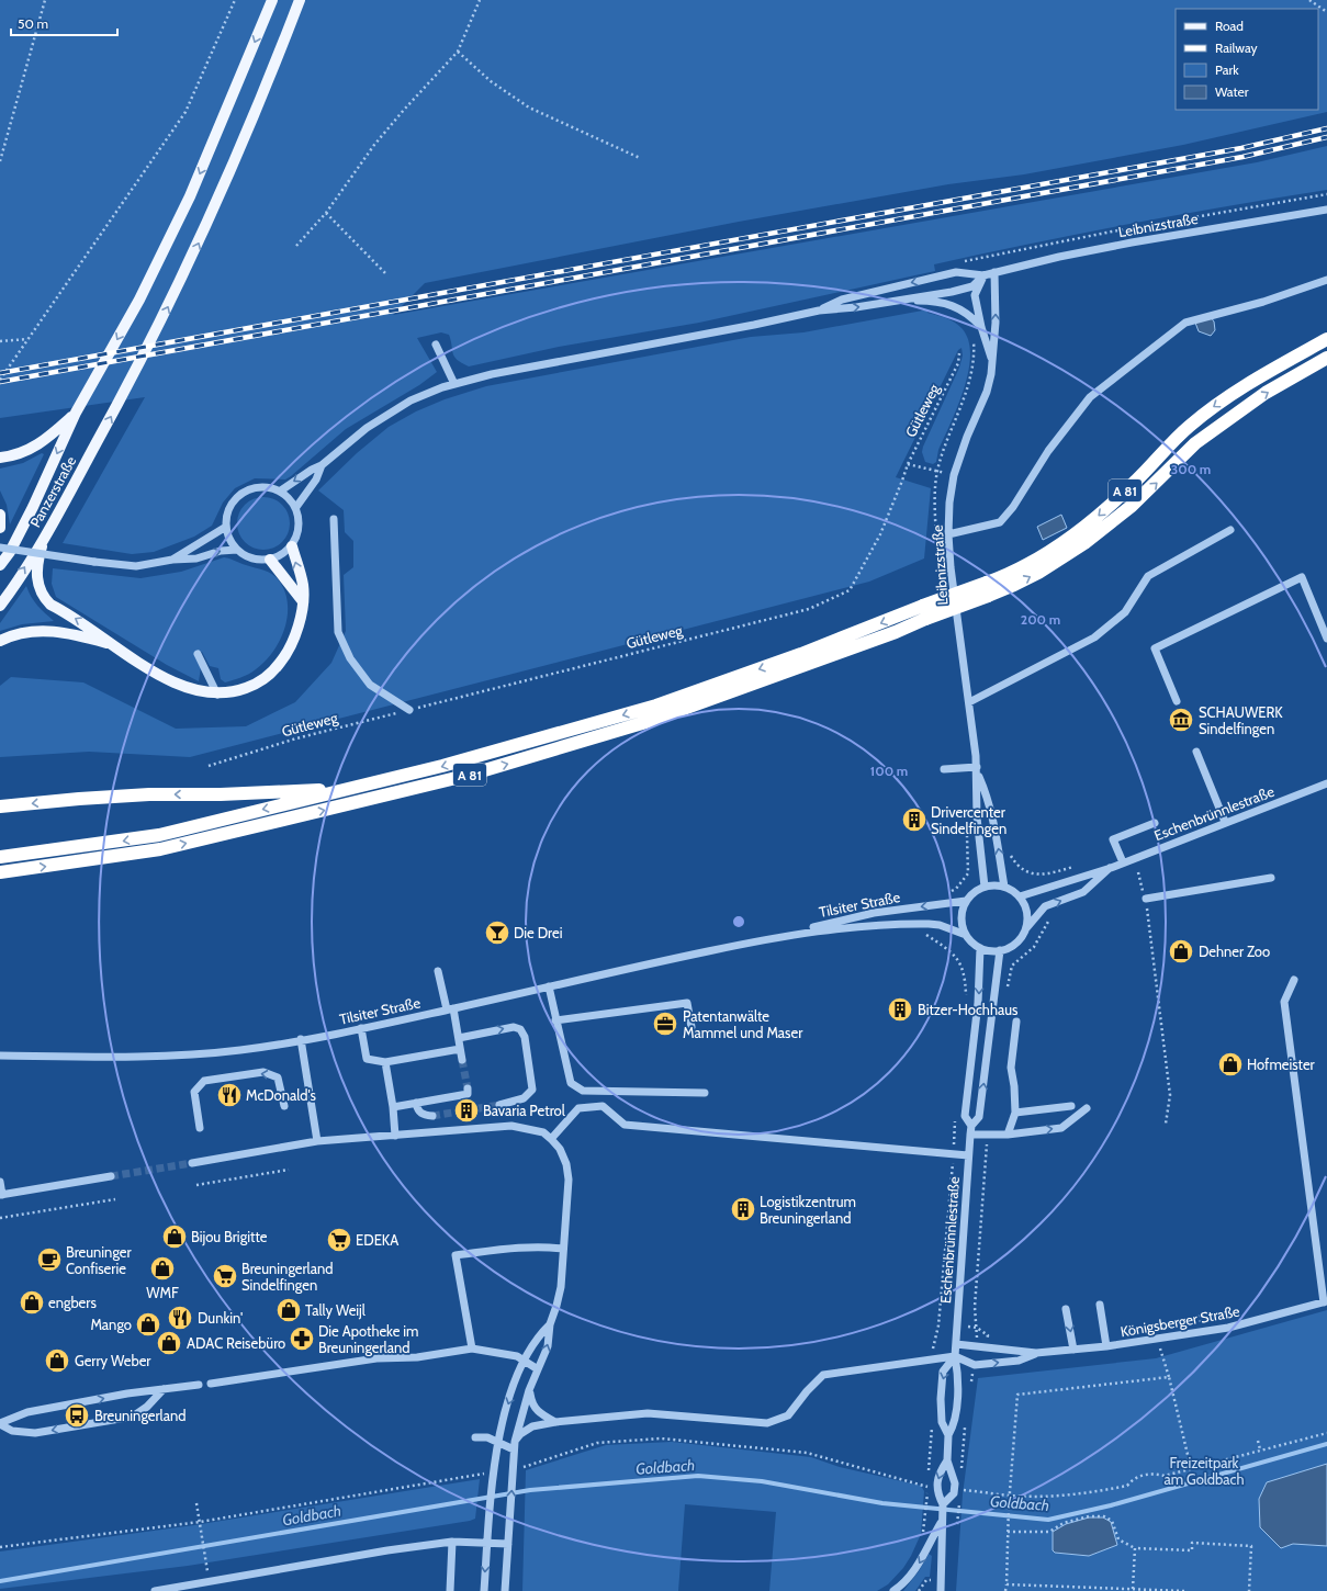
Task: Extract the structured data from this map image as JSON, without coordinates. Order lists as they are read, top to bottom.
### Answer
{
  "streets": {
    "highway": ["A 81"],
    "main road": ["Panzerstraße"],
    "street": [
      "Leibnizstraße",
      "Eschenbrünnlestraße",
      "Tilsiter Straße",
      "Königsberger Straße"
    ],
    "path": ["Gütleweg"]
  },
  "crossings": [
    ["Leibnizstraße", "Eschenbrünnlestraße"],
    ["Leibnizstraße", "Tilsiter Straße"],
    ["Eschenbrünnlestraße", "Tilsiter Straße"],
    ["Eschenbrünnlestraße", "Königsberger Straße"]
  ],
  "water": ["Goldbach"],
  "parks": ["Freizeitpark am Goldbach"],
  "places": {
    "museum": ["SCHAUWERK Sindelfingen"],
    "building": [
      "Drivercenter Sindelfingen",
      "Bitzer-Hochhaus",
      "Bavaria Petrol",
      "Logistikzentrum Breuningerland"
    ],
    "bar": ["Die Drei"],
    "shop": [
      "Dehner Zoo",
      "Hofmeister",
      "Bijou Brigitte",
      "WMF",
      "engbers",
      "Tally Weijl",
      "Mango",
      "ADAC Reisebüro",
      "Gerry Weber"
    ],
    "office": ["Patentanwälte Mammel und Maser"],
    "restaurant": ["McDonald's", "Dunkin'"],
    "supermarket": ["EDEKA", "Breuningerland Sindelfingen"],
    "cafe": ["Breuninger Confiserie"],
    "pharmacy": ["Die Apotheke im Breuningerland"],
    "bus stop": ["Breuningerland"]
  },
  "legend": [
    "Road",
    "Railway",
    "Park",
    "Water"
  ],
  "scale_bar": "50 m",
  "rings": ["300 m", "200 m", "100 m"]
}
